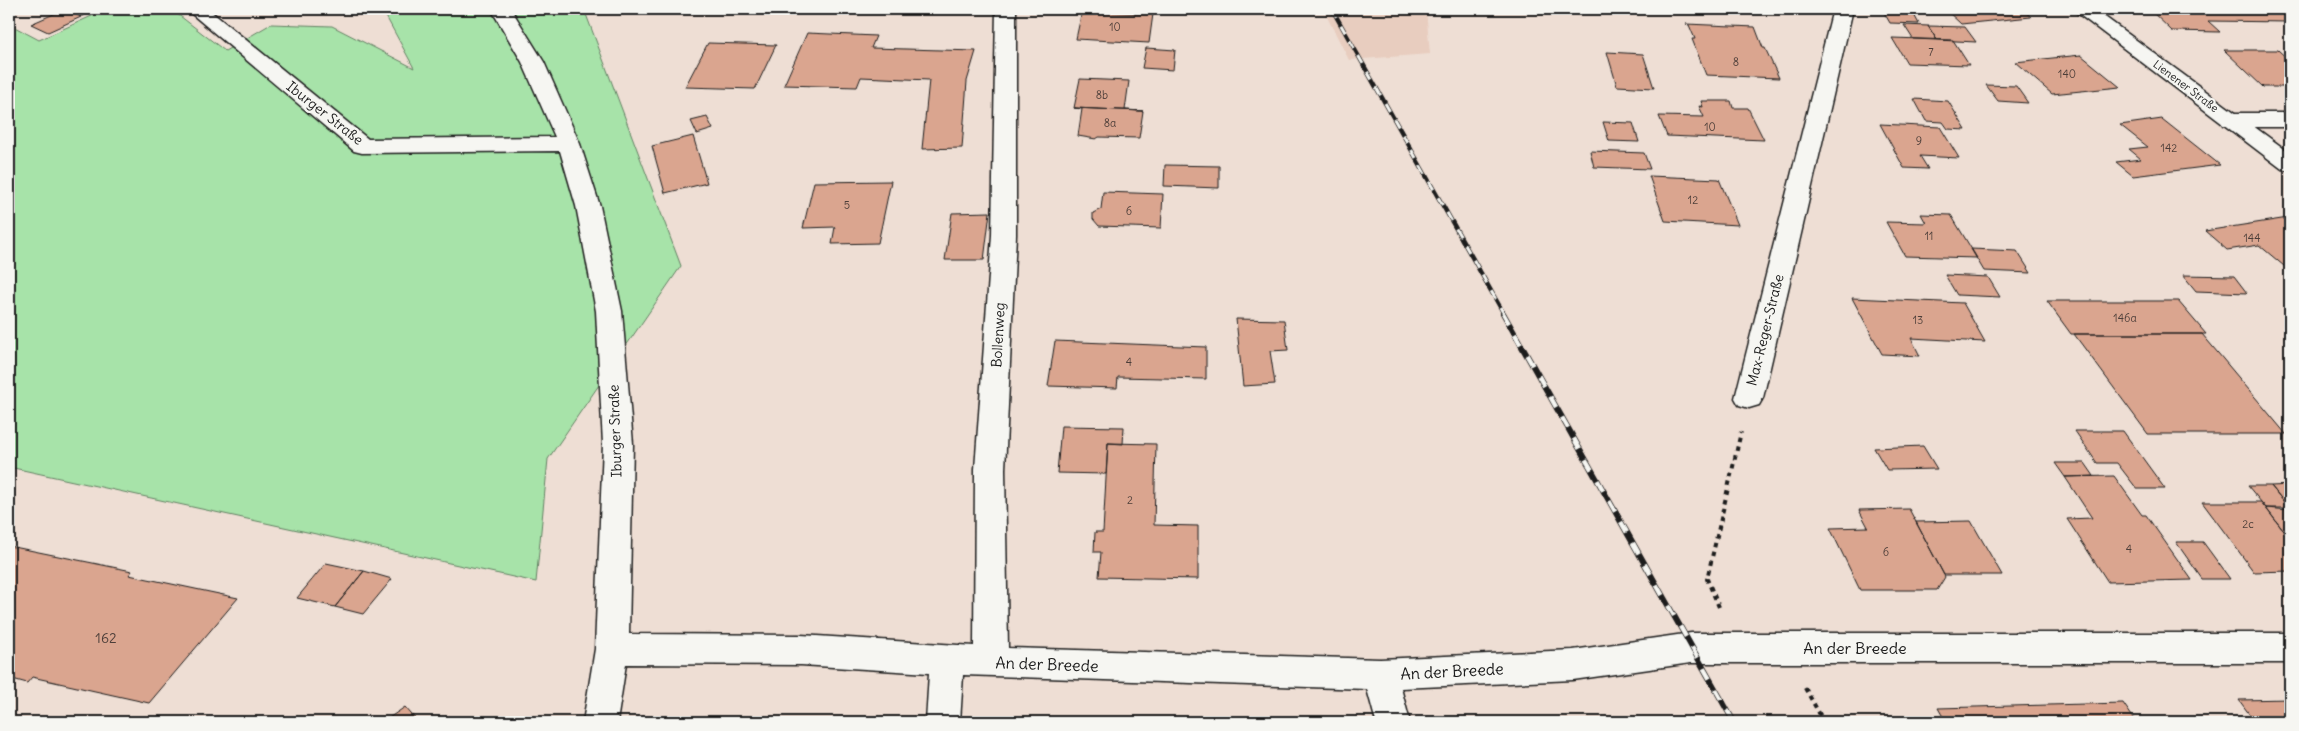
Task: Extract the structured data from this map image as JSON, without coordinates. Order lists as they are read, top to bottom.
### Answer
{
  "streets": {
    "street": [
      "Lienener Straße",
      "Iburger Straße",
      "Max-Reger-Straße",
      "Bollenweg",
      "An der Breede"
    ]
  },
  "crossings": [
    ["Iburger Straße", "An der Breede"],
    ["Max-Reger-Straße", "An der Breede"],
    ["Bollenweg", "An der Breede"]
  ],
  "house_numbers": [
    "10",
    "7",
    "8",
    "140",
    "8b",
    "8a",
    "10",
    "9",
    "142",
    "12",
    "5",
    "6",
    "11",
    "144",
    "146a",
    "13",
    "4",
    "2",
    "2c",
    "4",
    "6",
    "162"
  ]
}
